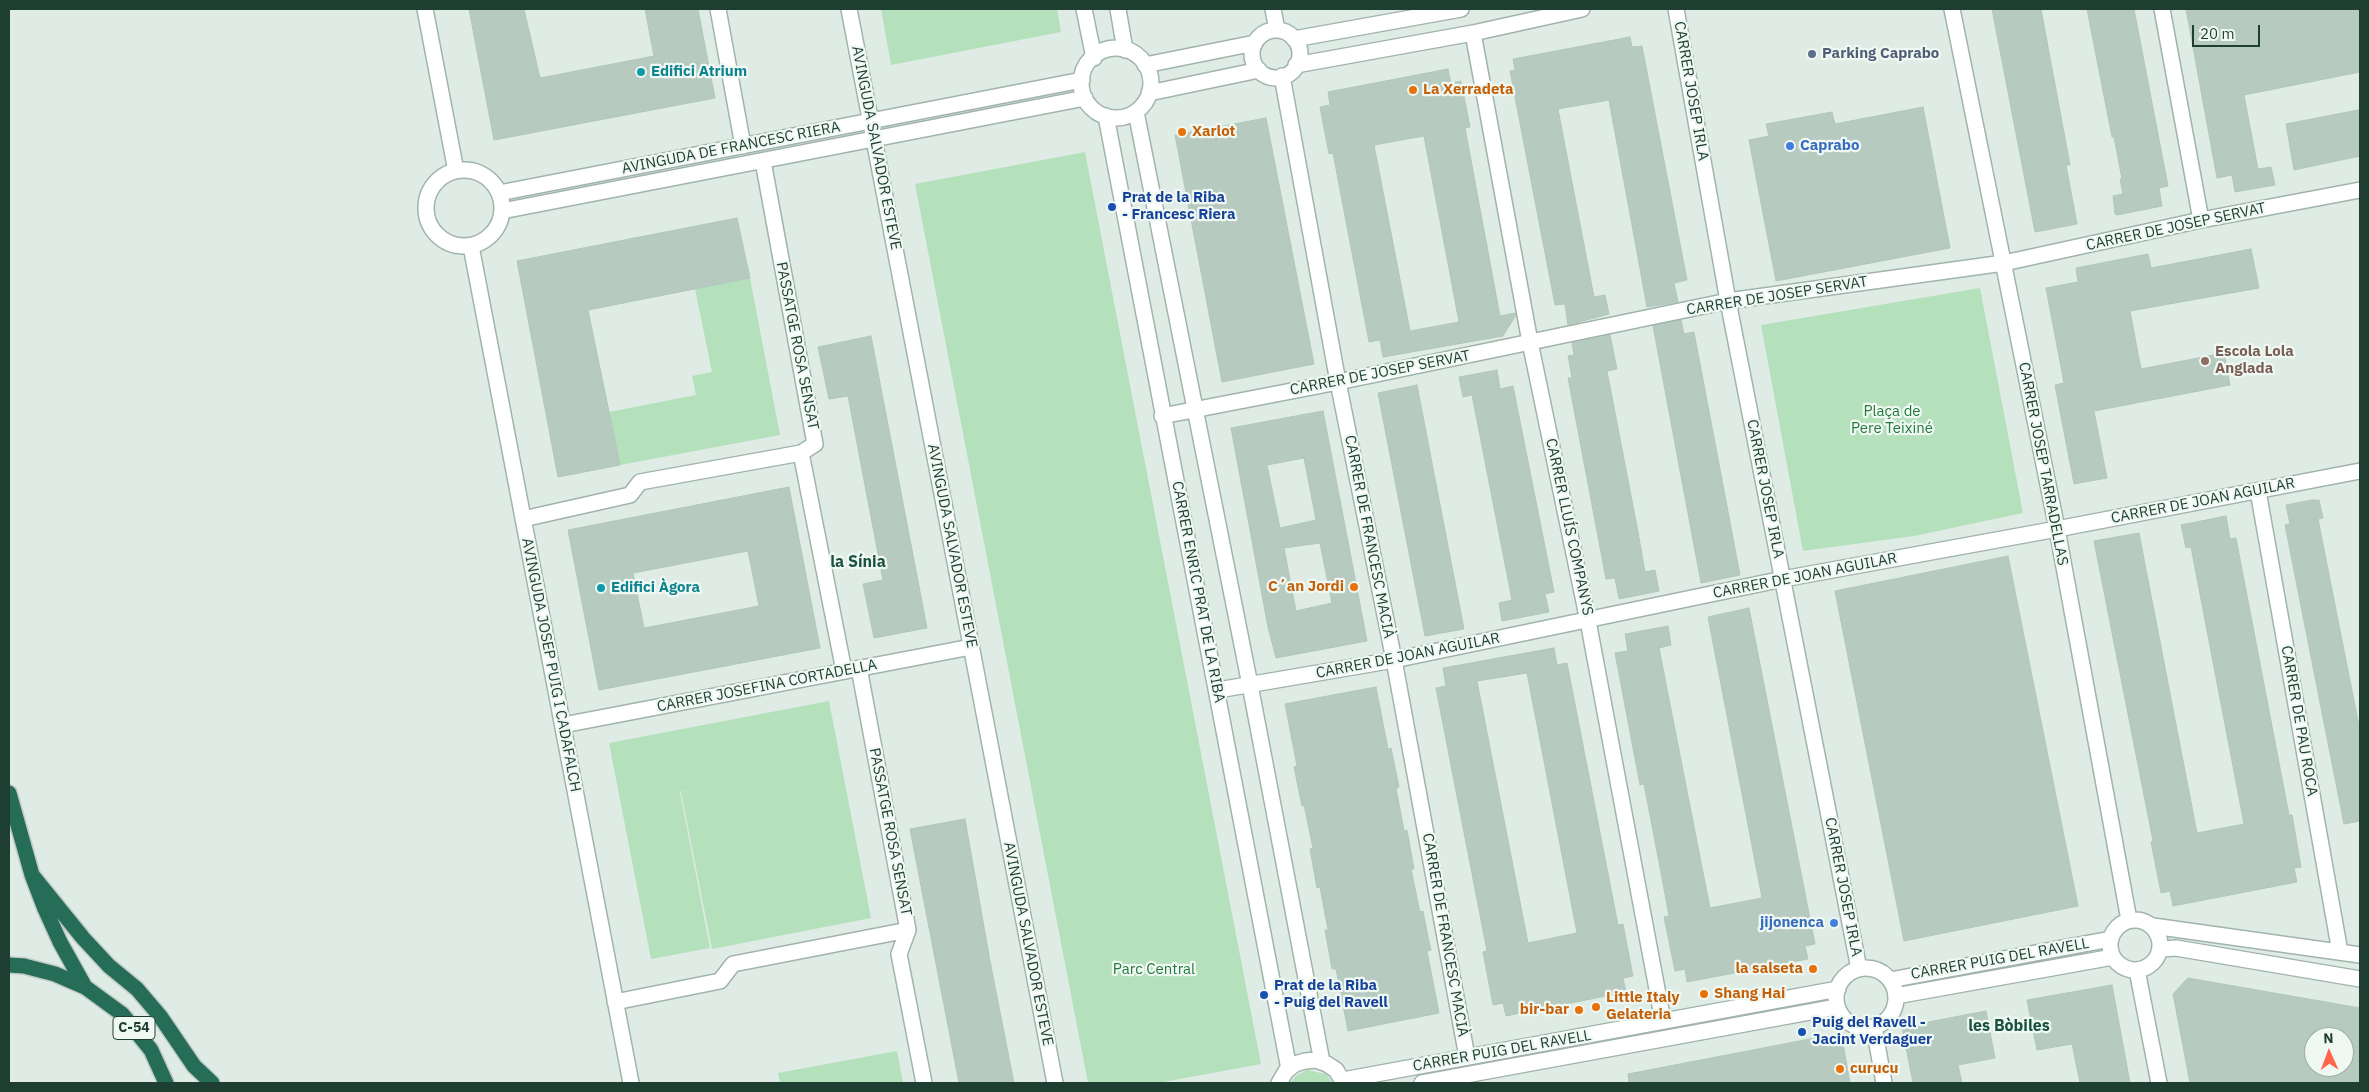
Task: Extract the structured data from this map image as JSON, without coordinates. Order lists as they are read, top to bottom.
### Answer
{
  "streets": {
    "highway": ["C-54"],
    "street": [
      "CARRER JOSEP IRLA",
      "AVINGUDA DE FRANCESC RIERA",
      "AVINGUDA SALVADOR ESTEVE",
      "CARRER DE JOSEP SERVAT",
      "PASSATGE ROSA SENSAT",
      "CARRER JOSEP TARRADELLAS",
      "CARRER DE JOAN AGUILAR",
      "CARRER LLUÍS COMPANYS",
      "CARRER DE FRANCESC MACIÀ",
      "CARRER ENRIC PRAT DE LA RIBA",
      "AVINGUDA JOSEP PUIG I CADAFALCH",
      "CARRER JOSEFINA CORTADELLA",
      "CARRER DE PAU ROCA",
      "CARRER PUIG DEL RAVELL"
    ]
  },
  "crossings": [
    ["CARRER JOSEP IRLA", "CARRER DE JOSEP SERVAT"],
    ["CARRER JOSEP IRLA", "CARRER DE JOAN AGUILAR"],
    ["CARRER JOSEP IRLA", "CARRER PUIG DEL RAVELL"],
    ["AVINGUDA DE FRANCESC RIERA", "AVINGUDA SALVADOR ESTEVE"],
    ["AVINGUDA DE FRANCESC RIERA", "PASSATGE ROSA SENSAT"],
    ["AVINGUDA DE FRANCESC RIERA", "CARRER ENRIC PRAT DE LA RIBA"],
    ["AVINGUDA DE FRANCESC RIERA", "AVINGUDA JOSEP PUIG I CADAFALCH"],
    ["AVINGUDA SALVADOR ESTEVE", "CARRER JOSEFINA CORTADELLA"],
    ["CARRER DE JOSEP SERVAT", "CARRER JOSEP TARRADELLAS"],
    ["CARRER DE JOSEP SERVAT", "CARRER LLUÍS COMPANYS"],
    ["CARRER DE JOSEP SERVAT", "CARRER DE FRANCESC MACIÀ"],
    ["CARRER DE JOSEP SERVAT", "CARRER ENRIC PRAT DE LA RIBA"],
    ["PASSATGE ROSA SENSAT", "CARRER JOSEFINA CORTADELLA"],
    ["CARRER JOSEP TARRADELLAS", "CARRER DE JOAN AGUILAR"],
    ["CARRER JOSEP TARRADELLAS", "CARRER PUIG DEL RAVELL"],
    ["CARRER DE JOAN AGUILAR", "CARRER LLUÍS COMPANYS"],
    ["CARRER DE JOAN AGUILAR", "CARRER DE FRANCESC MACIÀ"],
    ["CARRER DE JOAN AGUILAR", "CARRER ENRIC PRAT DE LA RIBA"],
    ["CARRER DE JOAN AGUILAR", "CARRER DE PAU ROCA"],
    ["CARRER LLUÍS COMPANYS", "CARRER PUIG DEL RAVELL"],
    ["CARRER DE FRANCESC MACIÀ", "CARRER PUIG DEL RAVELL"],
    ["AVINGUDA JOSEP PUIG I CADAFALCH", "CARRER JOSEFINA CORTADELLA"]
  ],
  "districts": ["la Sínia", "les Bòbiles"],
  "parks": ["Plaça de Pere Teixiné", "Parc Central"],
  "places": [
    "Parking Caprabo",
    "Edifici Atrium",
    "La Xerradeta",
    "Xarlot",
    "Caprabo",
    "Prat de la Riba - Francesc Riera",
    "Escola Lola Anglada",
    "C´an Jordi",
    "Edifici Àgora",
    "jijonenca",
    "la salseta",
    "Shang Hai",
    "Prat de la Riba - Puig del Ravell",
    "Little Italy Gelateria",
    "bir-bar",
    "Puig del Ravell - Jacint Verdaguer",
    "curucu"
  ],
  "scale_bar": "20 m",
  "north": "top"
}
